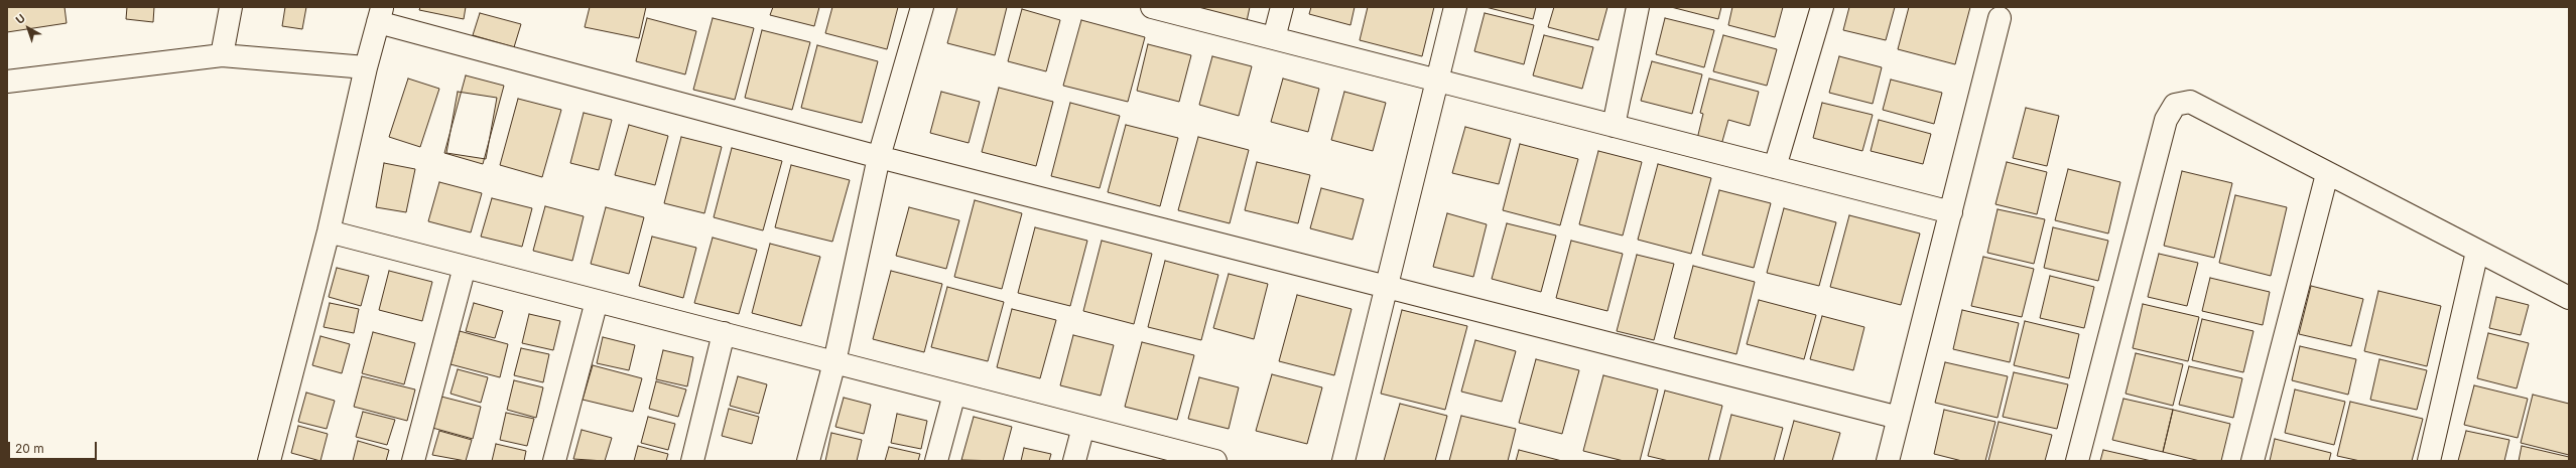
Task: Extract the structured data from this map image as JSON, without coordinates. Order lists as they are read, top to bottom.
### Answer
{
  "scale_bar": "20 m",
  "north": "top left"
}
